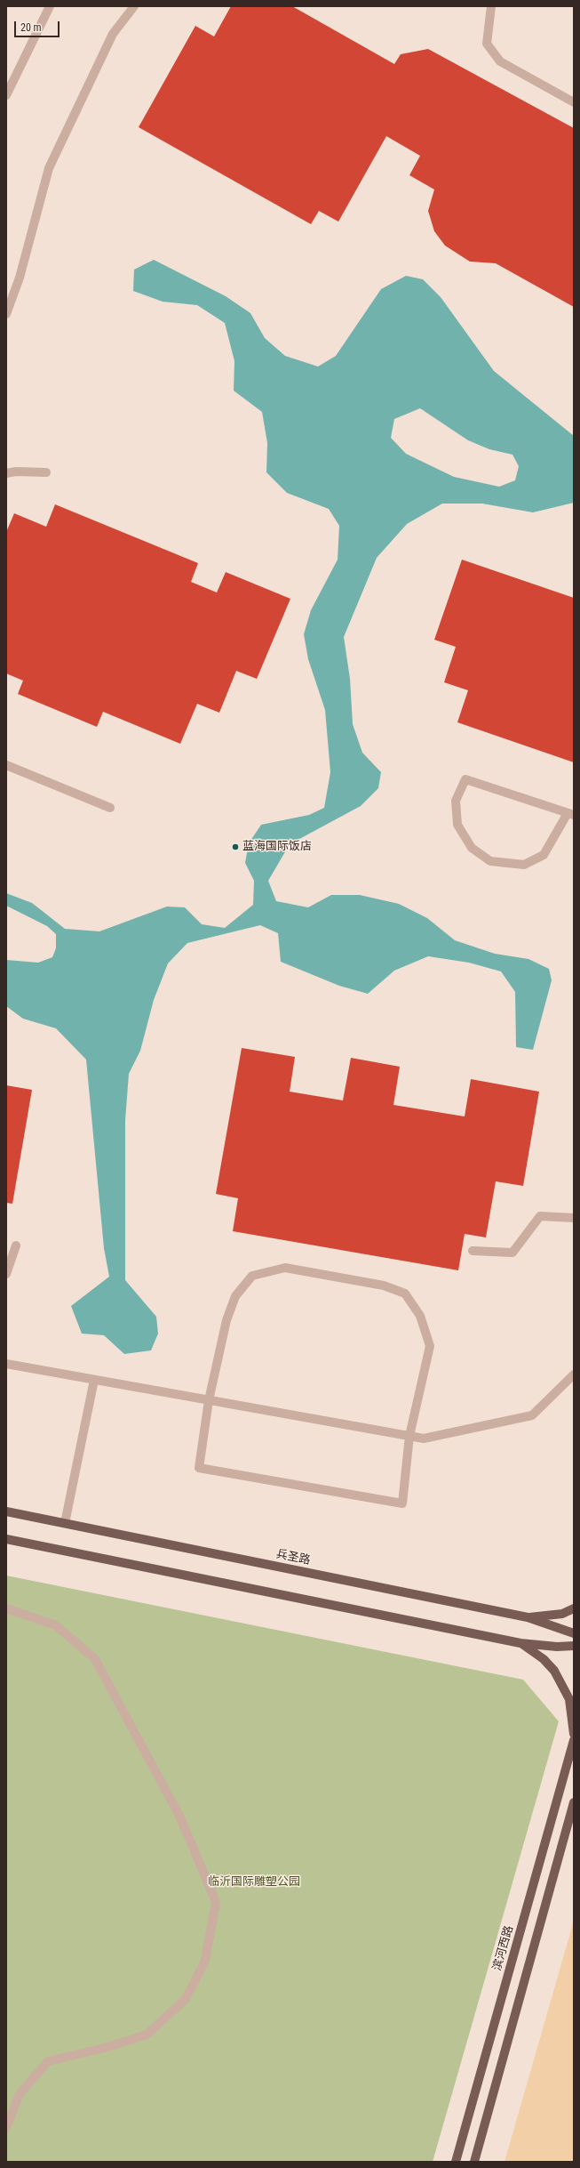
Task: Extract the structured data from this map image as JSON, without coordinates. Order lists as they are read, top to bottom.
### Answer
{
  "streets": {
    "main road": ["兵圣路", "滨河西路"]
  },
  "parks": ["临沂国际雕塑公园"],
  "places": ["蓝海国际饭店"],
  "scale_bar": "20 m"
}
